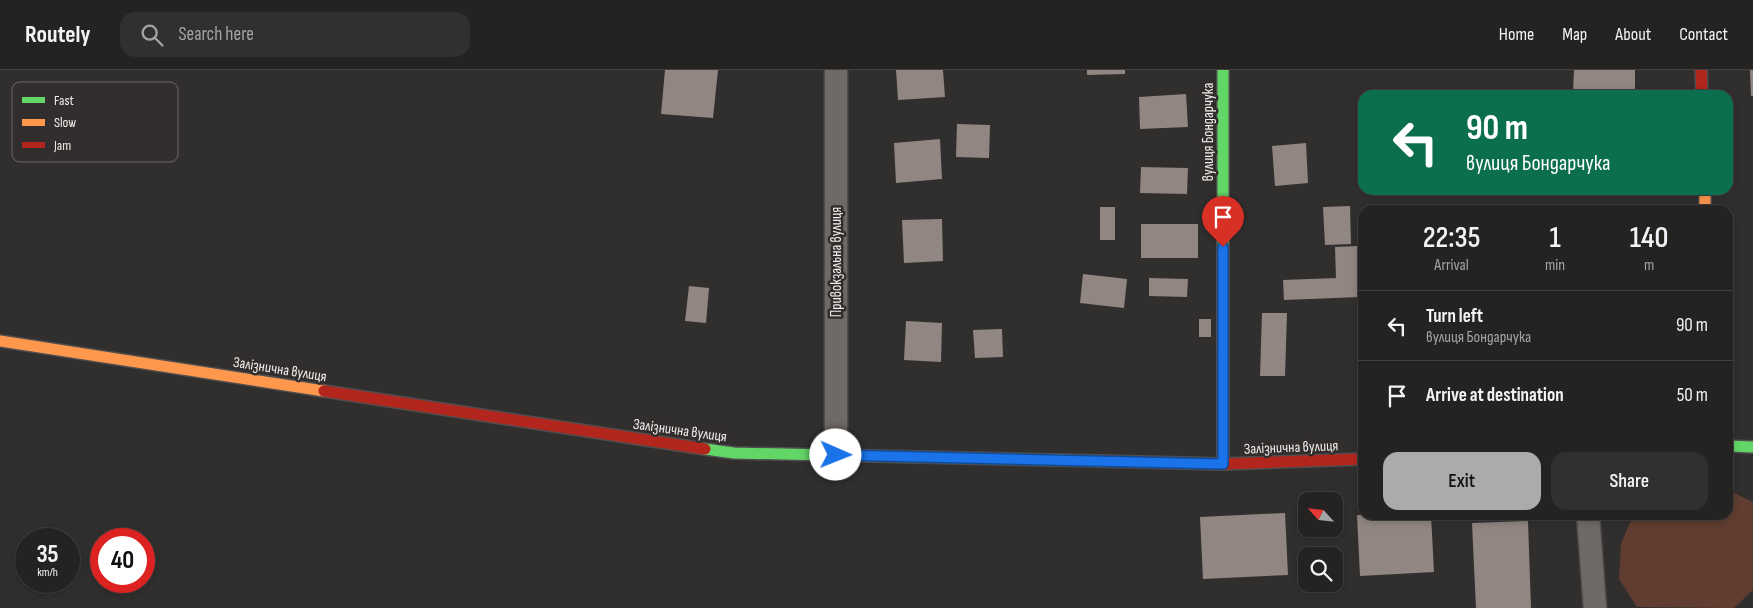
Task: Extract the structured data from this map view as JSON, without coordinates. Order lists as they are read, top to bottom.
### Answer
{
  "streets": {
    "street": ["вулиця Бондарчука", "Привокзальна вулиця", "Залізнична вулиця"]
  },
  "crossings": [
    ["вулиця Бондарчука", "Залізнична вулиця"],
    ["Привокзальна вулиця", "Залізнична вулиця"]
  ],
  "legend": ["Fast", "Slow", "Jam"],
  "north": "top left",
  "page": {
    "header": "Routely",
    "search": "Search here",
    "nav": [
      "Home",
      "Map",
      "About",
      "Contact"
    ],
    "turn": ["90 m", "вулиця Бондарчука"],
    "eta": [
      "22:35",
      "Arrival",
      "1",
      "min",
      "140",
      "m"
    ],
    "list": [
      {
        "name": "Turn left",
        "note": "вулиця Бондарчука",
        "value": "90 m"
      },
      {
        "name": "Arrive at destination",
        "value": "50 m"
      }
    ],
    "buttons": ["Exit", "Share"],
    "speed": "35 km/h",
    "limit": "40"
  }
}
